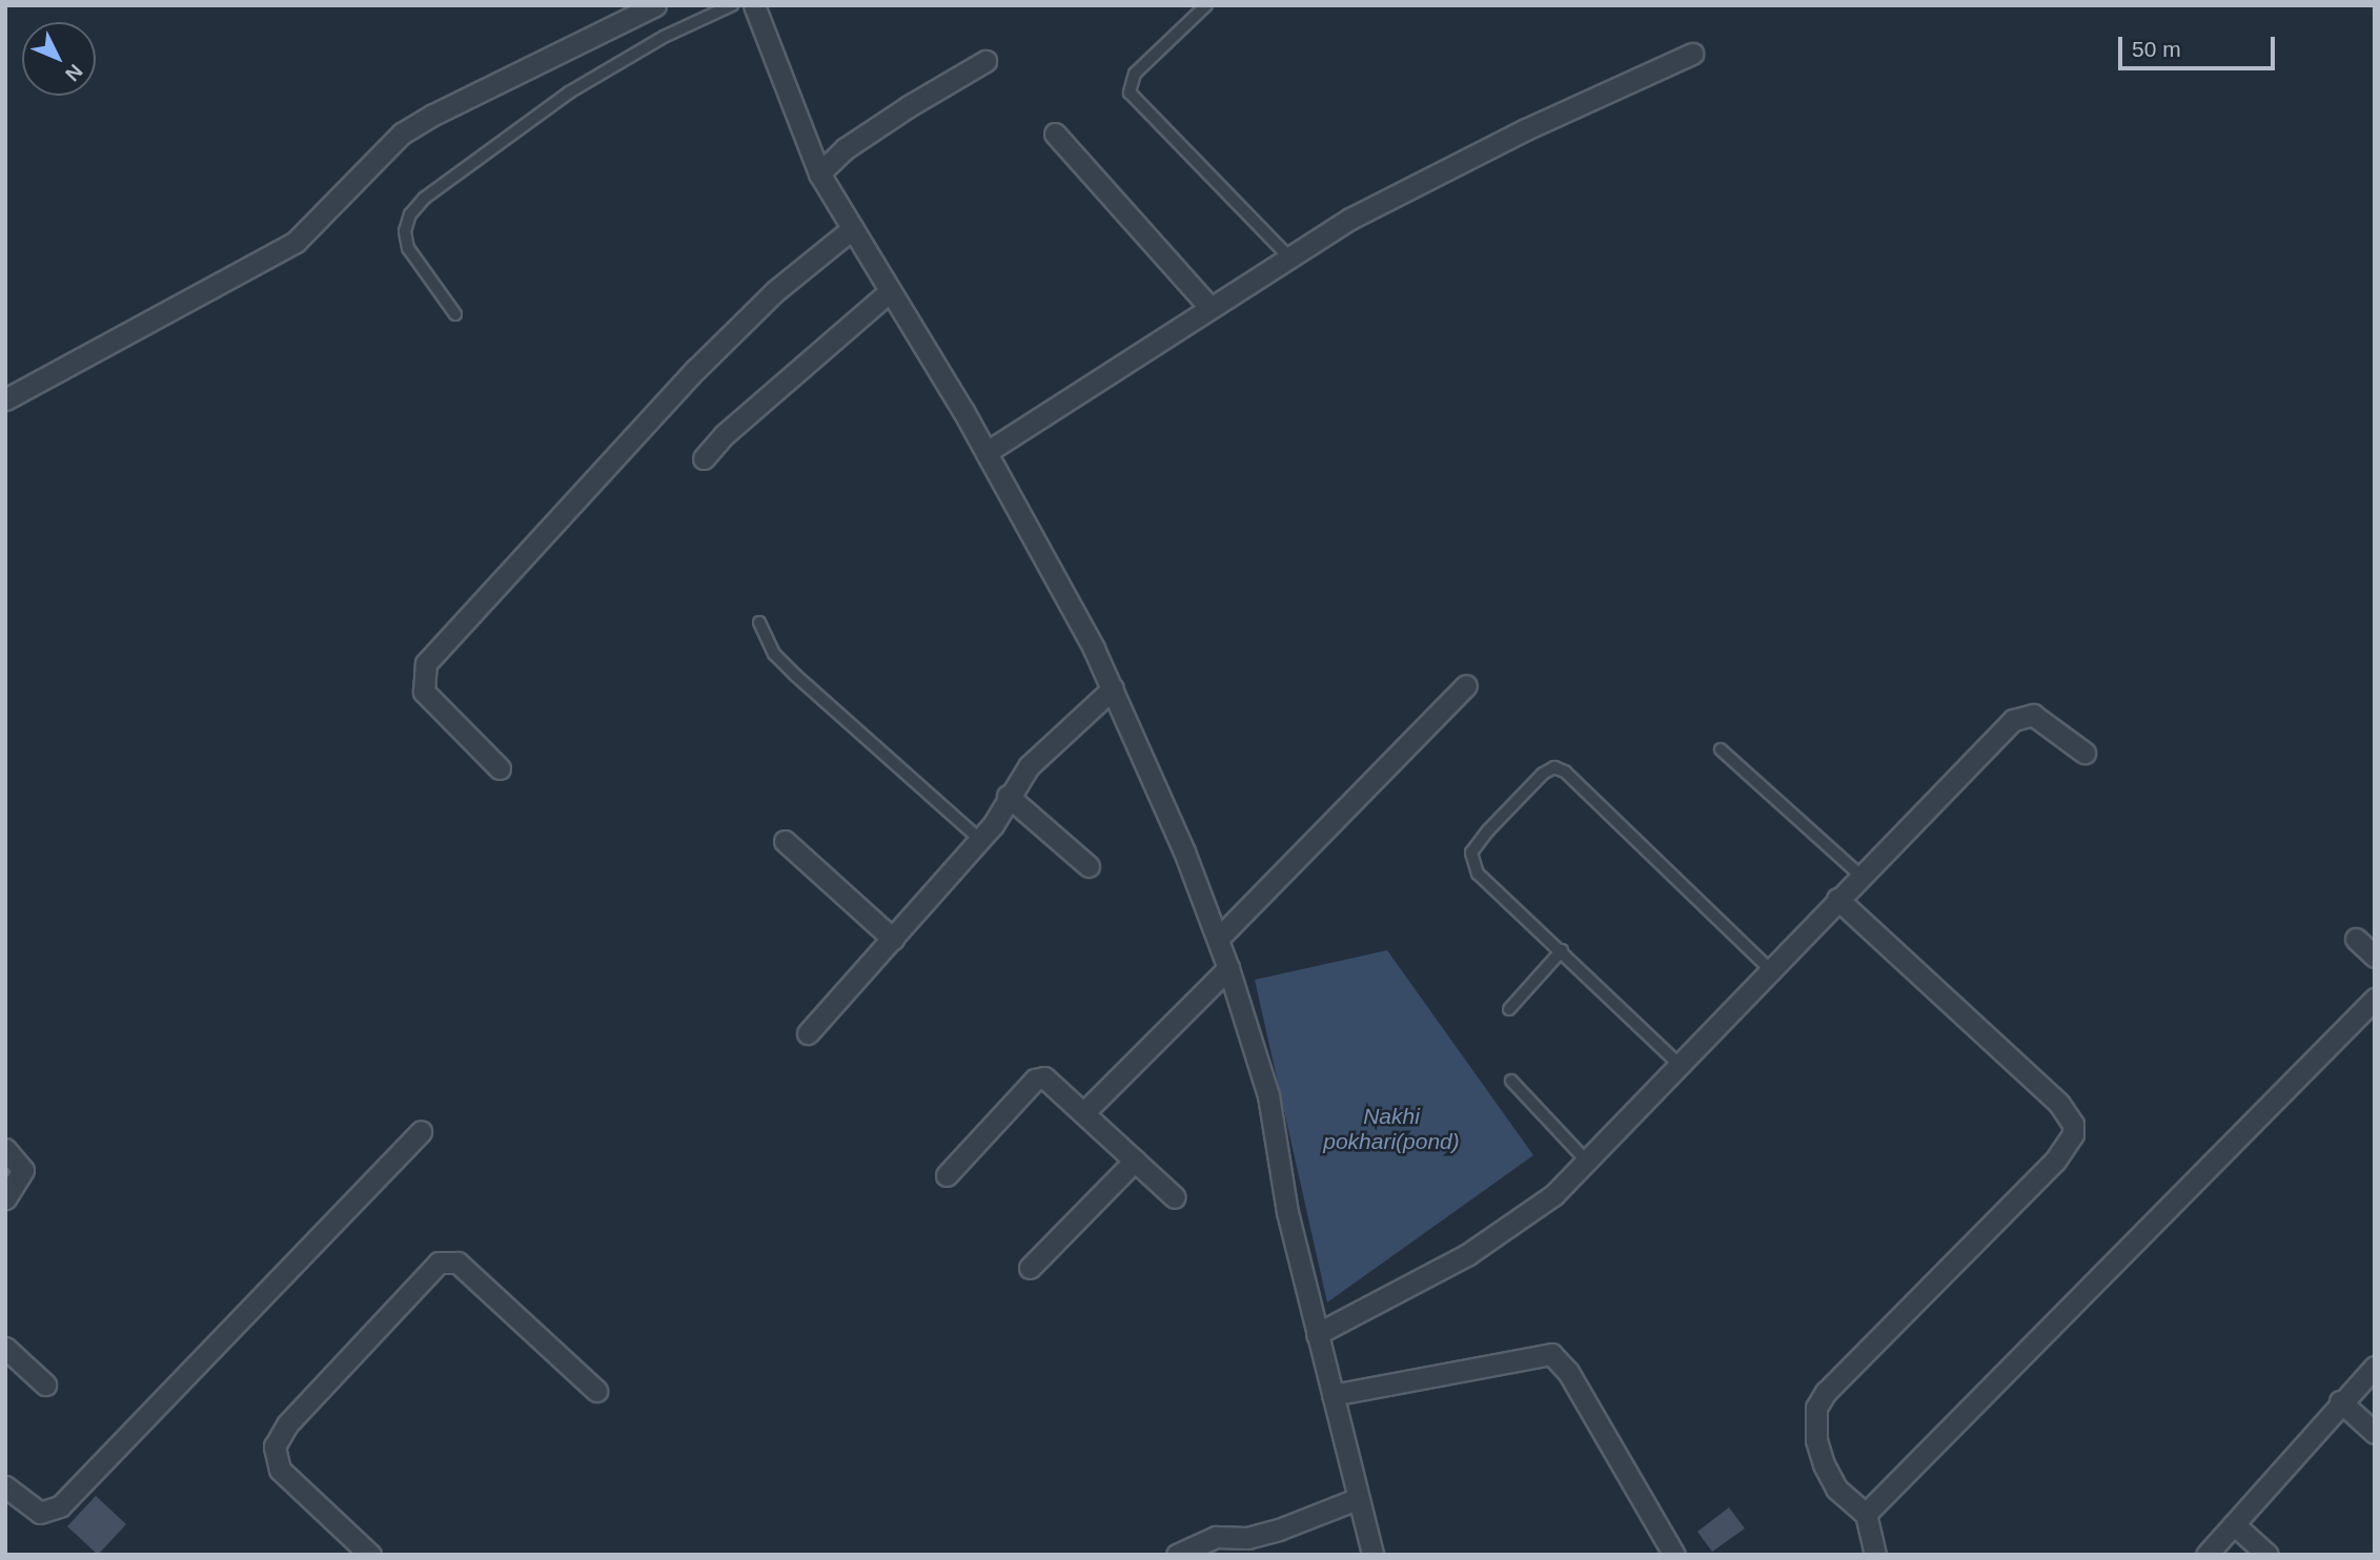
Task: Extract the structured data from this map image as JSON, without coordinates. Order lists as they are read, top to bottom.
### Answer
{
  "water": ["Nakhi pokhari(pond)"],
  "scale_bar": "50 m",
  "north": "bottom right"
}
